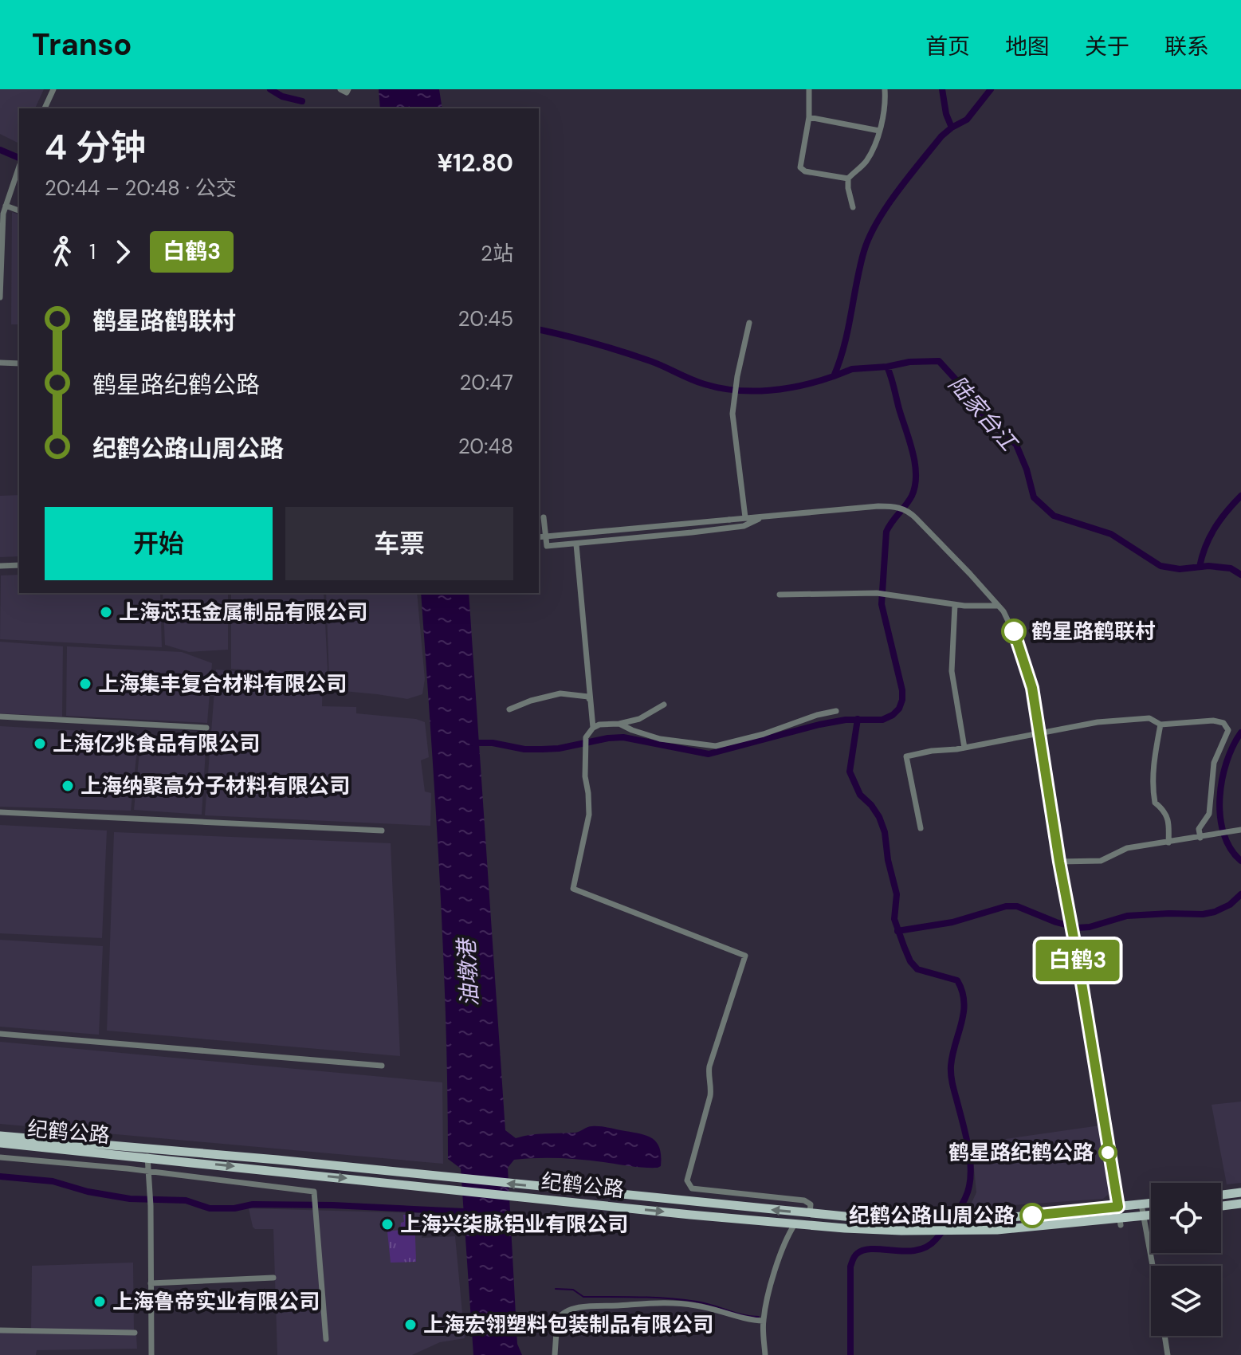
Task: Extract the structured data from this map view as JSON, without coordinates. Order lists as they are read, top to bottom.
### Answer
{
  "streets": {
    "main road": ["纪鹤公路"]
  },
  "water": ["陆家台江", "油墩港"],
  "places": [
    "上海芯珏金属制品有限公司",
    "鹤星路鹤联村",
    "上海集丰复合材料有限公司",
    "上海亿兆食品有限公司",
    "上海纳聚高分子材料有限公司",
    "鹤星路纪鹤公路",
    "纪鹤公路山周公路",
    "上海兴柒脉铝业有限公司",
    "上海鲁帝实业有限公司",
    "上海宏翎塑料包装制品有限公司"
  ],
  "lines": ["bus line 白鹤3"],
  "page": {
    "header": "Transo",
    "nav": [
      "首页",
      "地图",
      "关于",
      "联系"
    ],
    "on_map": "白鹤3",
    "heading": ["4 分钟", "20:44 – 20:48 · 公交", "¥12.80"],
    "legs": ["1", "白鹤3", "2站"],
    "list": [
      {
        "name": "鹤星路鹤联村",
        "value": "20:45"
      },
      {
        "name": "鹤星路纪鹤公路",
        "value": "20:47"
      },
      {
        "name": "纪鹤公路山周公路",
        "value": "20:48"
      }
    ],
    "buttons": ["开始", "车票"]
  }
}
